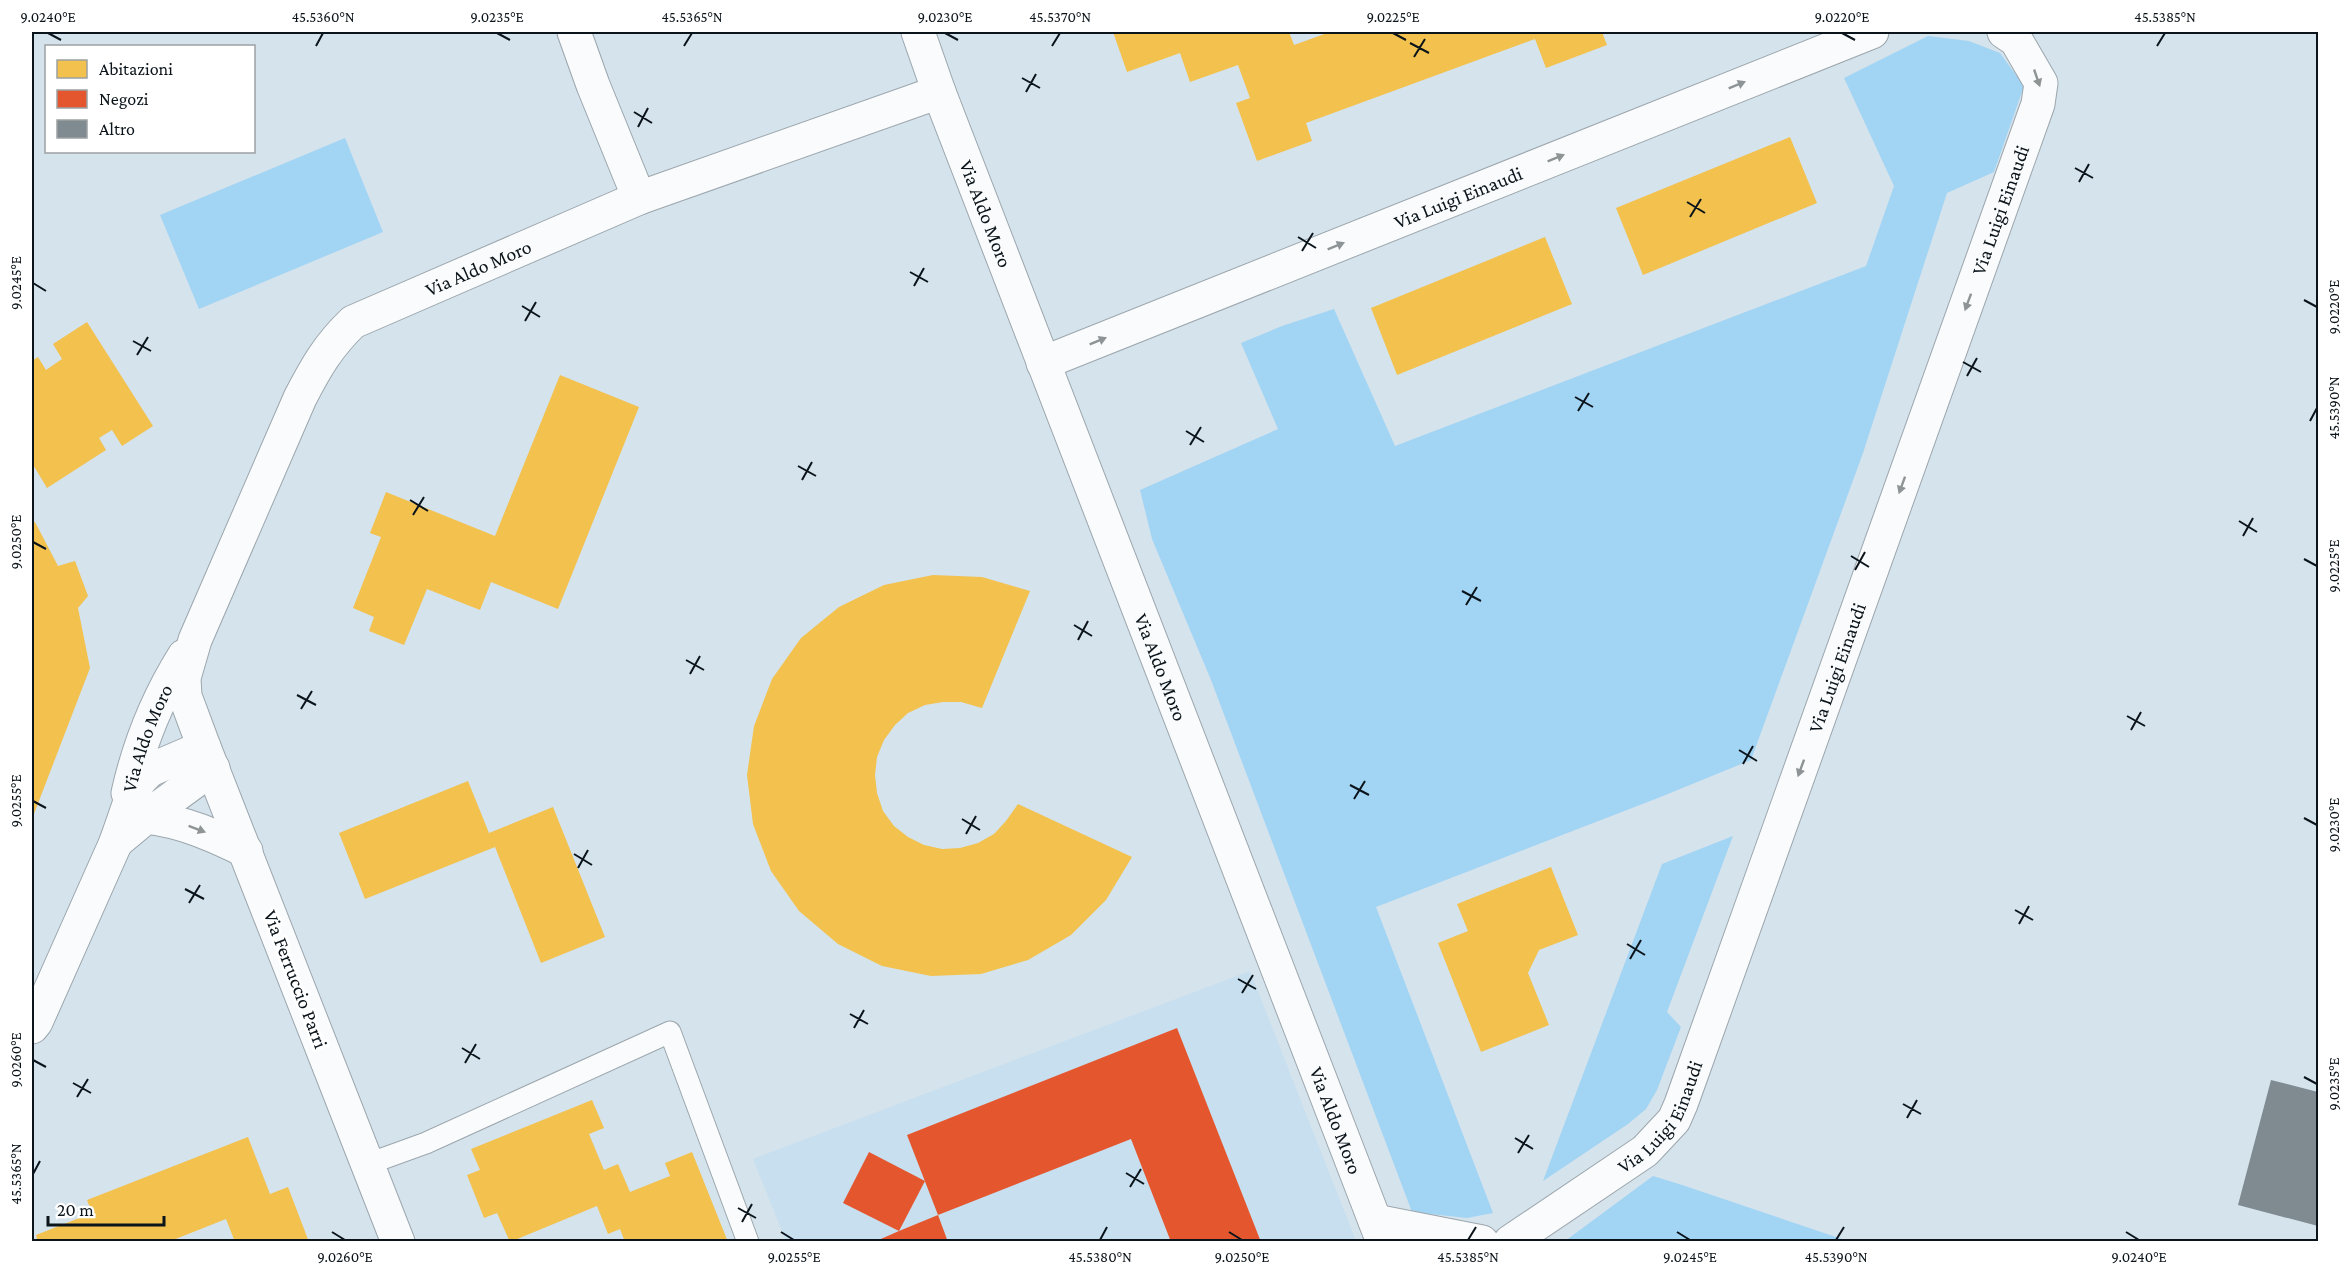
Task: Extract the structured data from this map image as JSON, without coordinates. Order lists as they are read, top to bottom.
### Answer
{
  "streets": {
    "street": ["Via Luigi Einaudi", "Via Aldo Moro", "Via Ferruccio Parri"]
  },
  "crossings": [
    ["Via Luigi Einaudi", "Via Aldo Moro"],
    ["Via Aldo Moro", "Via Ferruccio Parri"]
  ],
  "legend": ["Abitazioni", "Negozi", "Altro"],
  "scale_bar": "20 m",
  "coordinates": [
    "9.0240°E",
    "45.5360°N",
    "9.0235°E",
    "45.5365°N",
    "9.0230°E",
    "45.5370°N",
    "9.0225°E",
    "9.0220°E",
    "45.5385°N",
    "9.0245°E",
    "45.5390°N",
    "9.0250°E",
    "9.0255°E",
    "9.0260°E",
    "45.5380°N"
  ]
}
